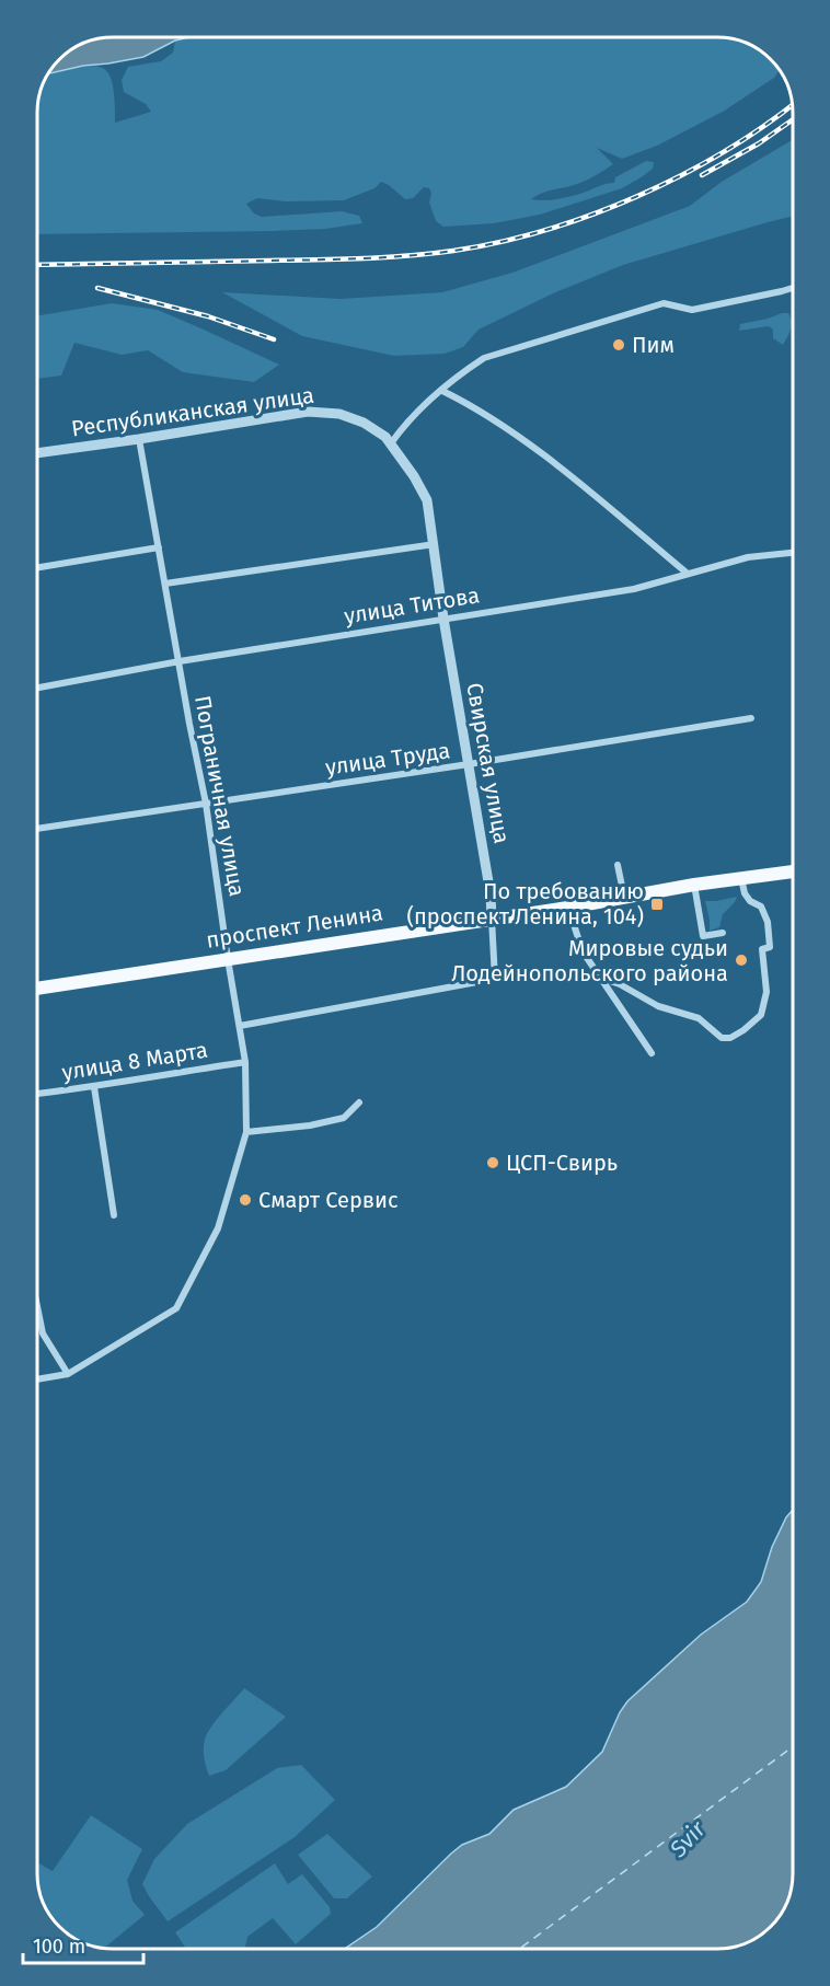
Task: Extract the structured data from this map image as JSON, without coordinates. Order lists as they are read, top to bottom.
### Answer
{
  "streets": {
    "main road": ["проспект Ленина"],
    "street": [
      "Республиканская улица",
      "улица Титова",
      "улица Труда",
      "Свирская улица",
      "Пограничная улица",
      "улица 8 Марта"
    ]
  },
  "crossings": [
    ["Республиканская улица", "Свирская улица"],
    ["Республиканская улица", "Пограничная улица"],
    ["улица Титова", "Свирская улица"],
    ["улица Титова", "Пограничная улица"],
    ["улица Труда", "Свирская улица"],
    ["улица Труда", "Пограничная улица"],
    ["Свирская улица", "Пограничная улица"],
    ["Свирская улица", "проспект Ленина"],
    ["Пограничная улица", "проспект Ленина"],
    ["Пограничная улица", "улица 8 Марта"]
  ],
  "water": ["Svir"],
  "places": {
    "other": [
      "Пим",
      "Мировые судьи Лодейнопольского района",
      "ЦСП-Свирь",
      "Смарт Сервис"
    ],
    "transit": ["По требованию (проспект Ленина, 104)"]
  },
  "scale_bar": "100 m"
}
